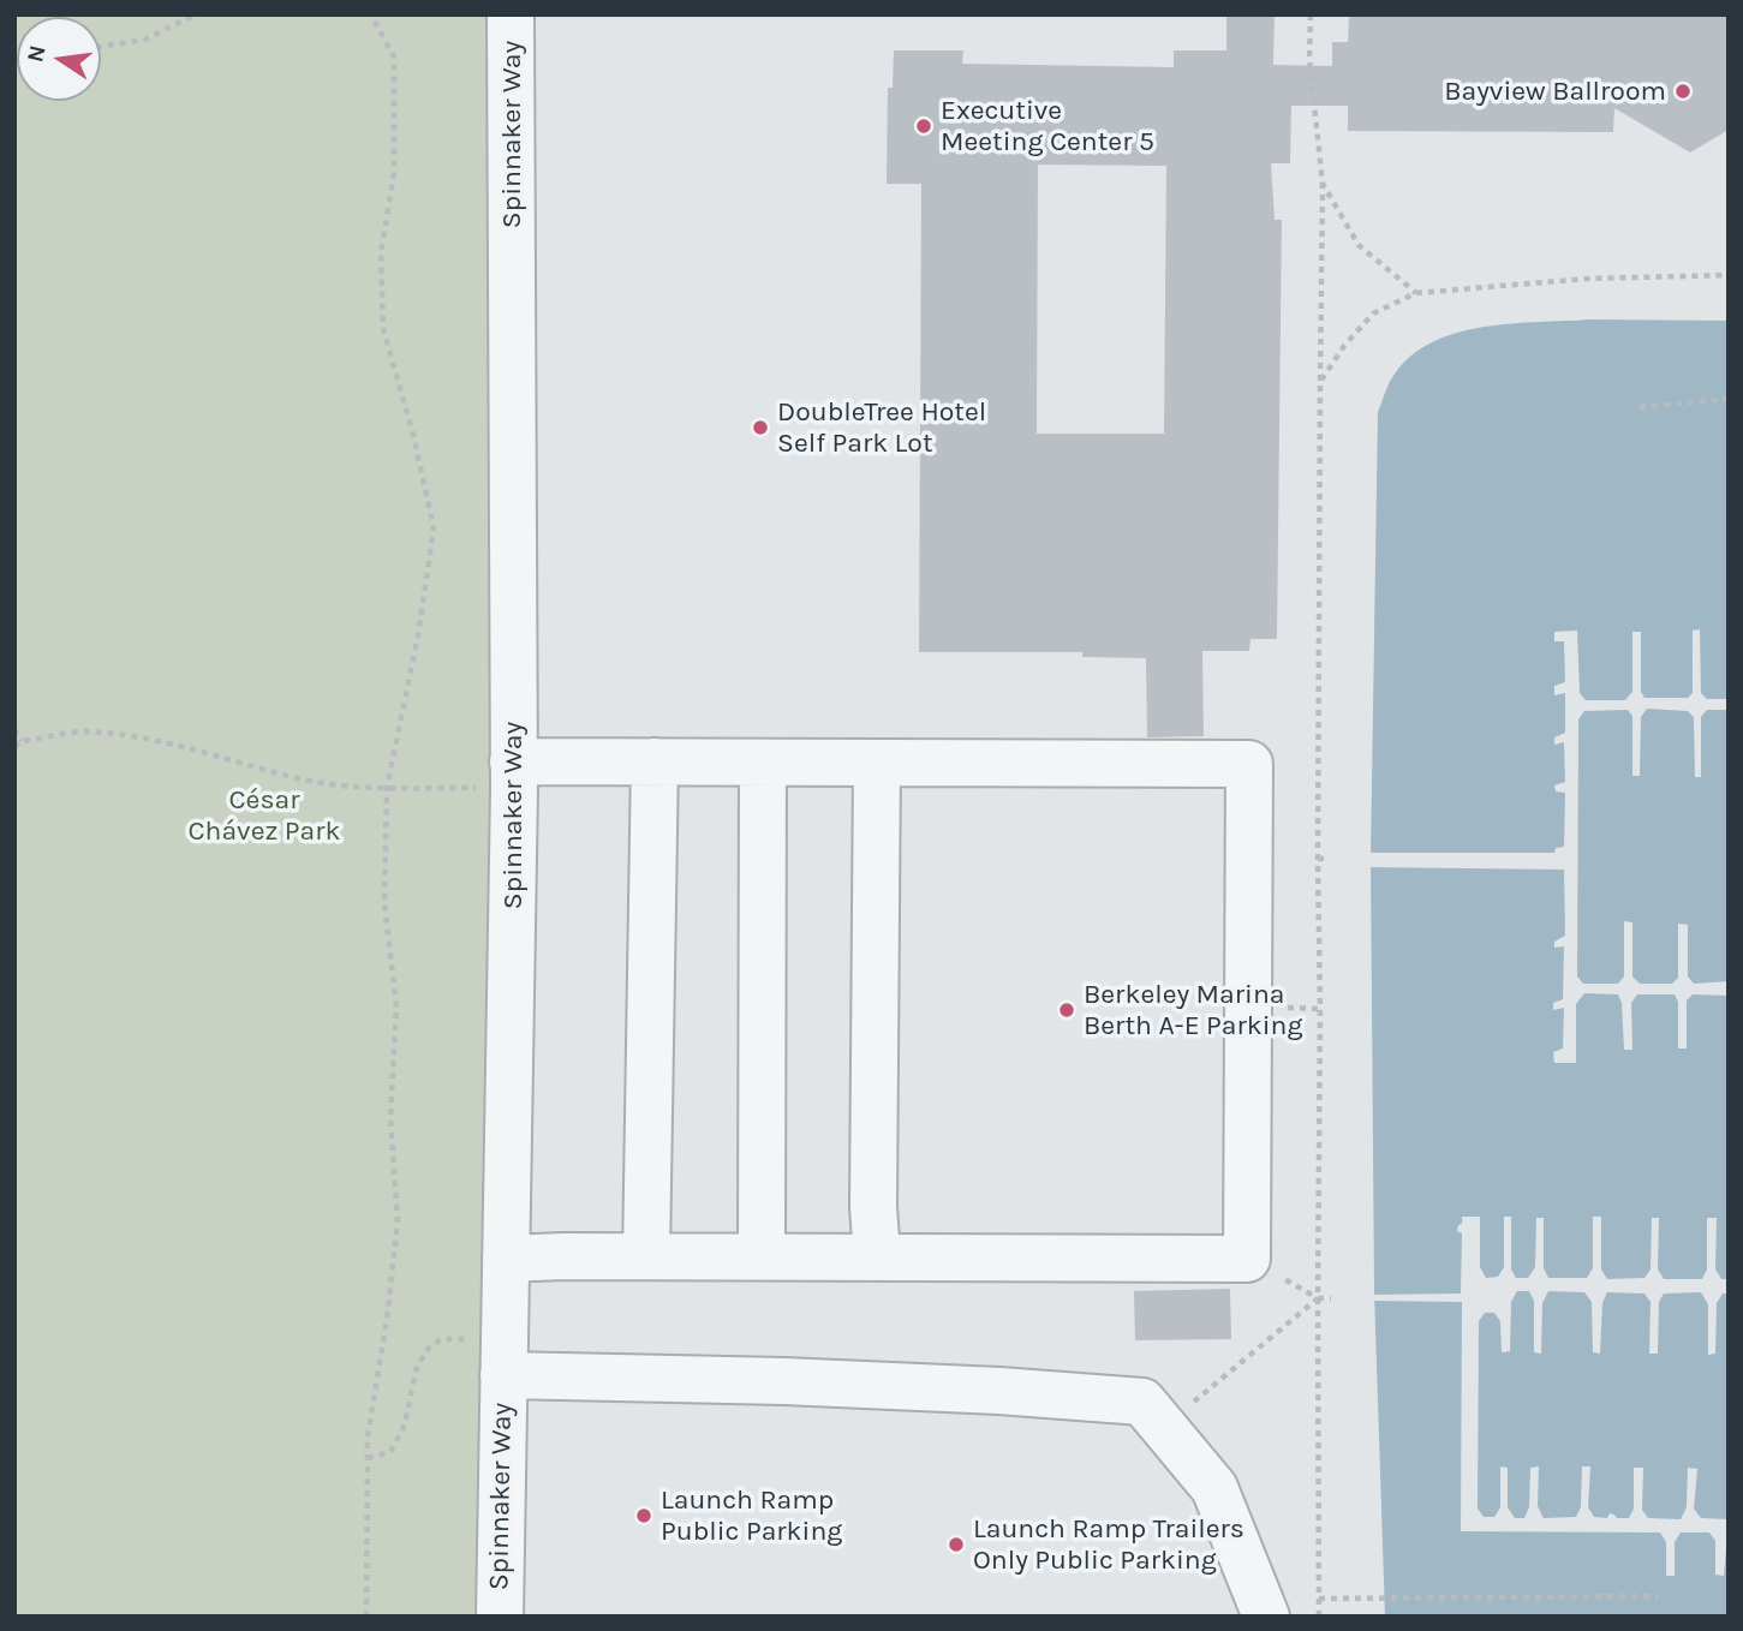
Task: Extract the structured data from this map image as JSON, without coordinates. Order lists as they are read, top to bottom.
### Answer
{
  "streets": {
    "street": ["Spinnaker Way"]
  },
  "parks": ["César Chávez Park"],
  "places": [
    "Bayview Ballroom",
    "Executive Meeting Center 5",
    "DoubleTree Hotel Self Park Lot",
    "Berkeley Marina Berth A-E Parking",
    "Launch Ramp Public Parking",
    "Launch Ramp Trailers Only Public Parking"
  ],
  "north": "left"
}
